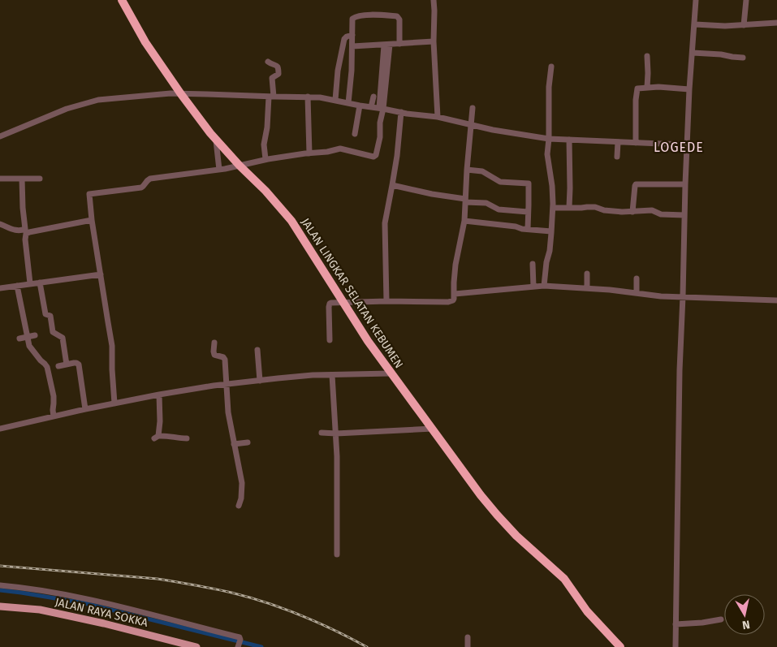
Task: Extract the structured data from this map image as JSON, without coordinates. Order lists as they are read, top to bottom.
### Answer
{
  "streets": {
    "highway": ["JALAN LINGKAR SELATAN KEBUMEN"],
    "main road": ["JALAN RAYA SOKKA"]
  },
  "districts": ["LOGEDE"],
  "north": "bottom"
}
